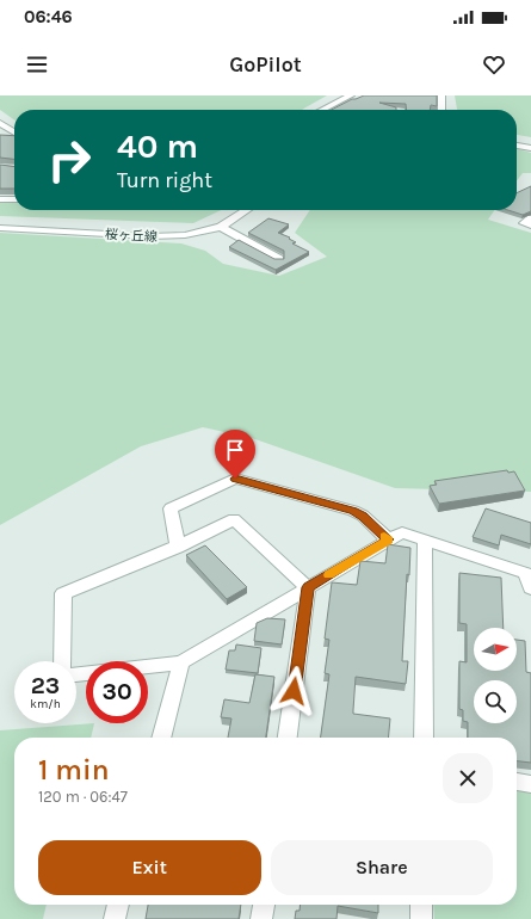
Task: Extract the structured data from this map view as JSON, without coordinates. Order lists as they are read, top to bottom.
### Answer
{
  "streets": {
    "street": ["桜ヶ丘線"]
  },
  "north": "right",
  "page": {
    "status": "06:46",
    "header": "GoPilot",
    "turn": ["40 m", "Turn right"],
    "speed": "23 km/h",
    "limit": "30",
    "heading": ["1 min", "120 m · 06:47"],
    "buttons": ["Exit", "Share"]
  }
}
